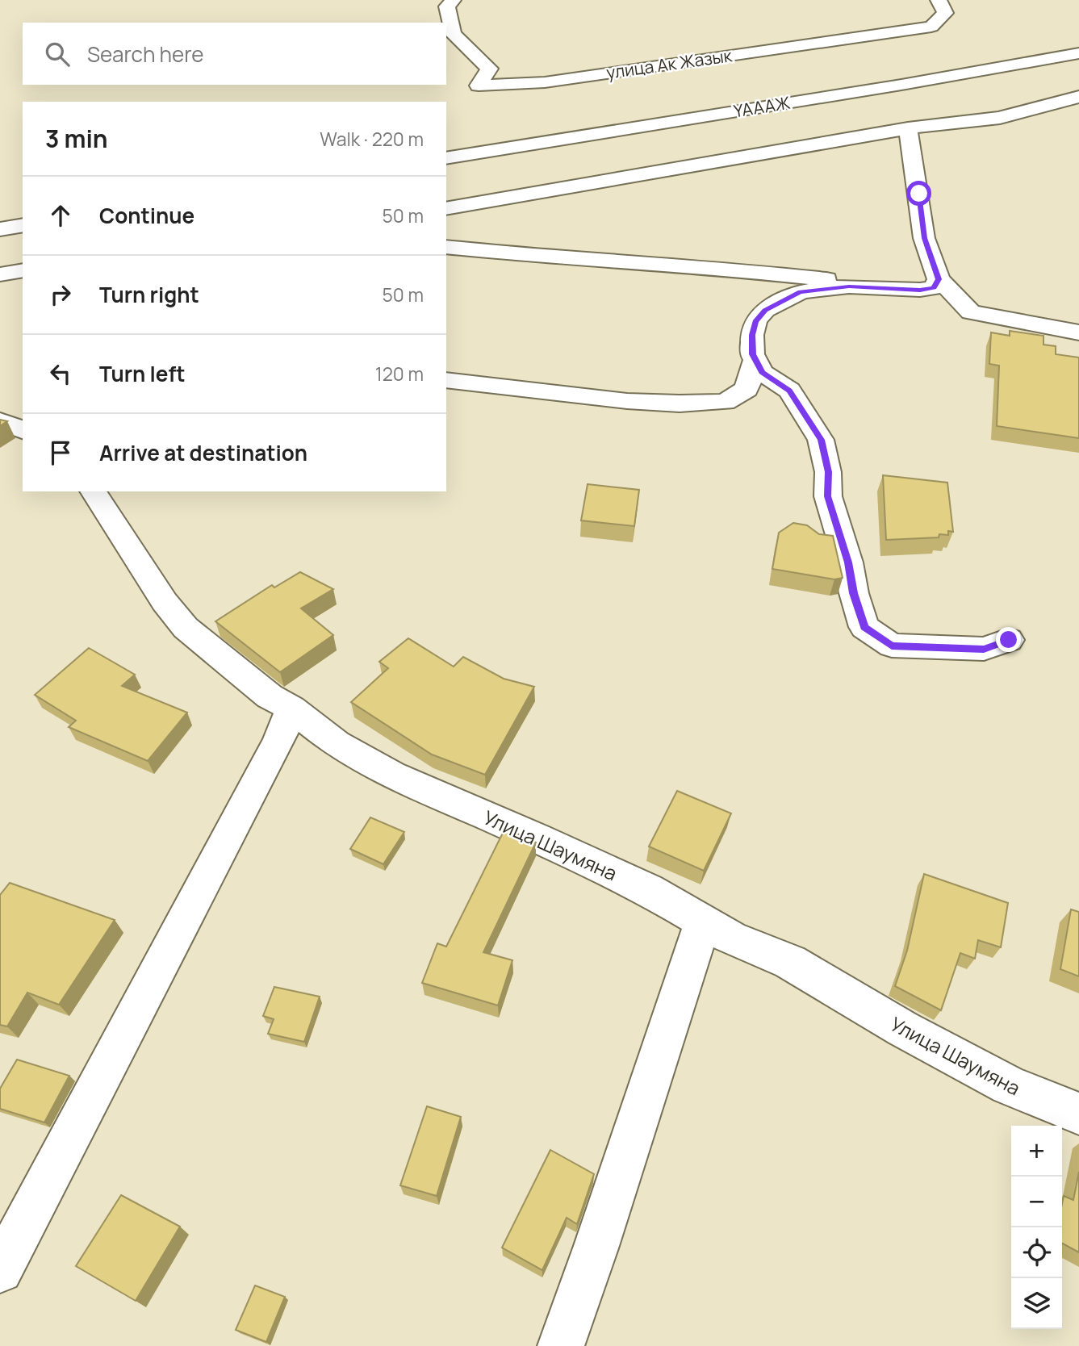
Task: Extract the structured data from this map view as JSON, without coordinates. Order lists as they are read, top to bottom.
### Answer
{
  "streets": {
    "main road": ["улица Ак Жазык", "ҮАААЖ", "Улица Шаумяна"]
  },
  "page": {
    "search": "Search here",
    "heading": ["3 min", "Walk · 220 m"],
    "list": [
      ["Continue", "50 m"],
      ["Turn right", "50 m"],
      ["Turn left", "120 m"],
      "Arrive at destination"
    ],
    "map_buttons": ["+", "−"]
  }
}
